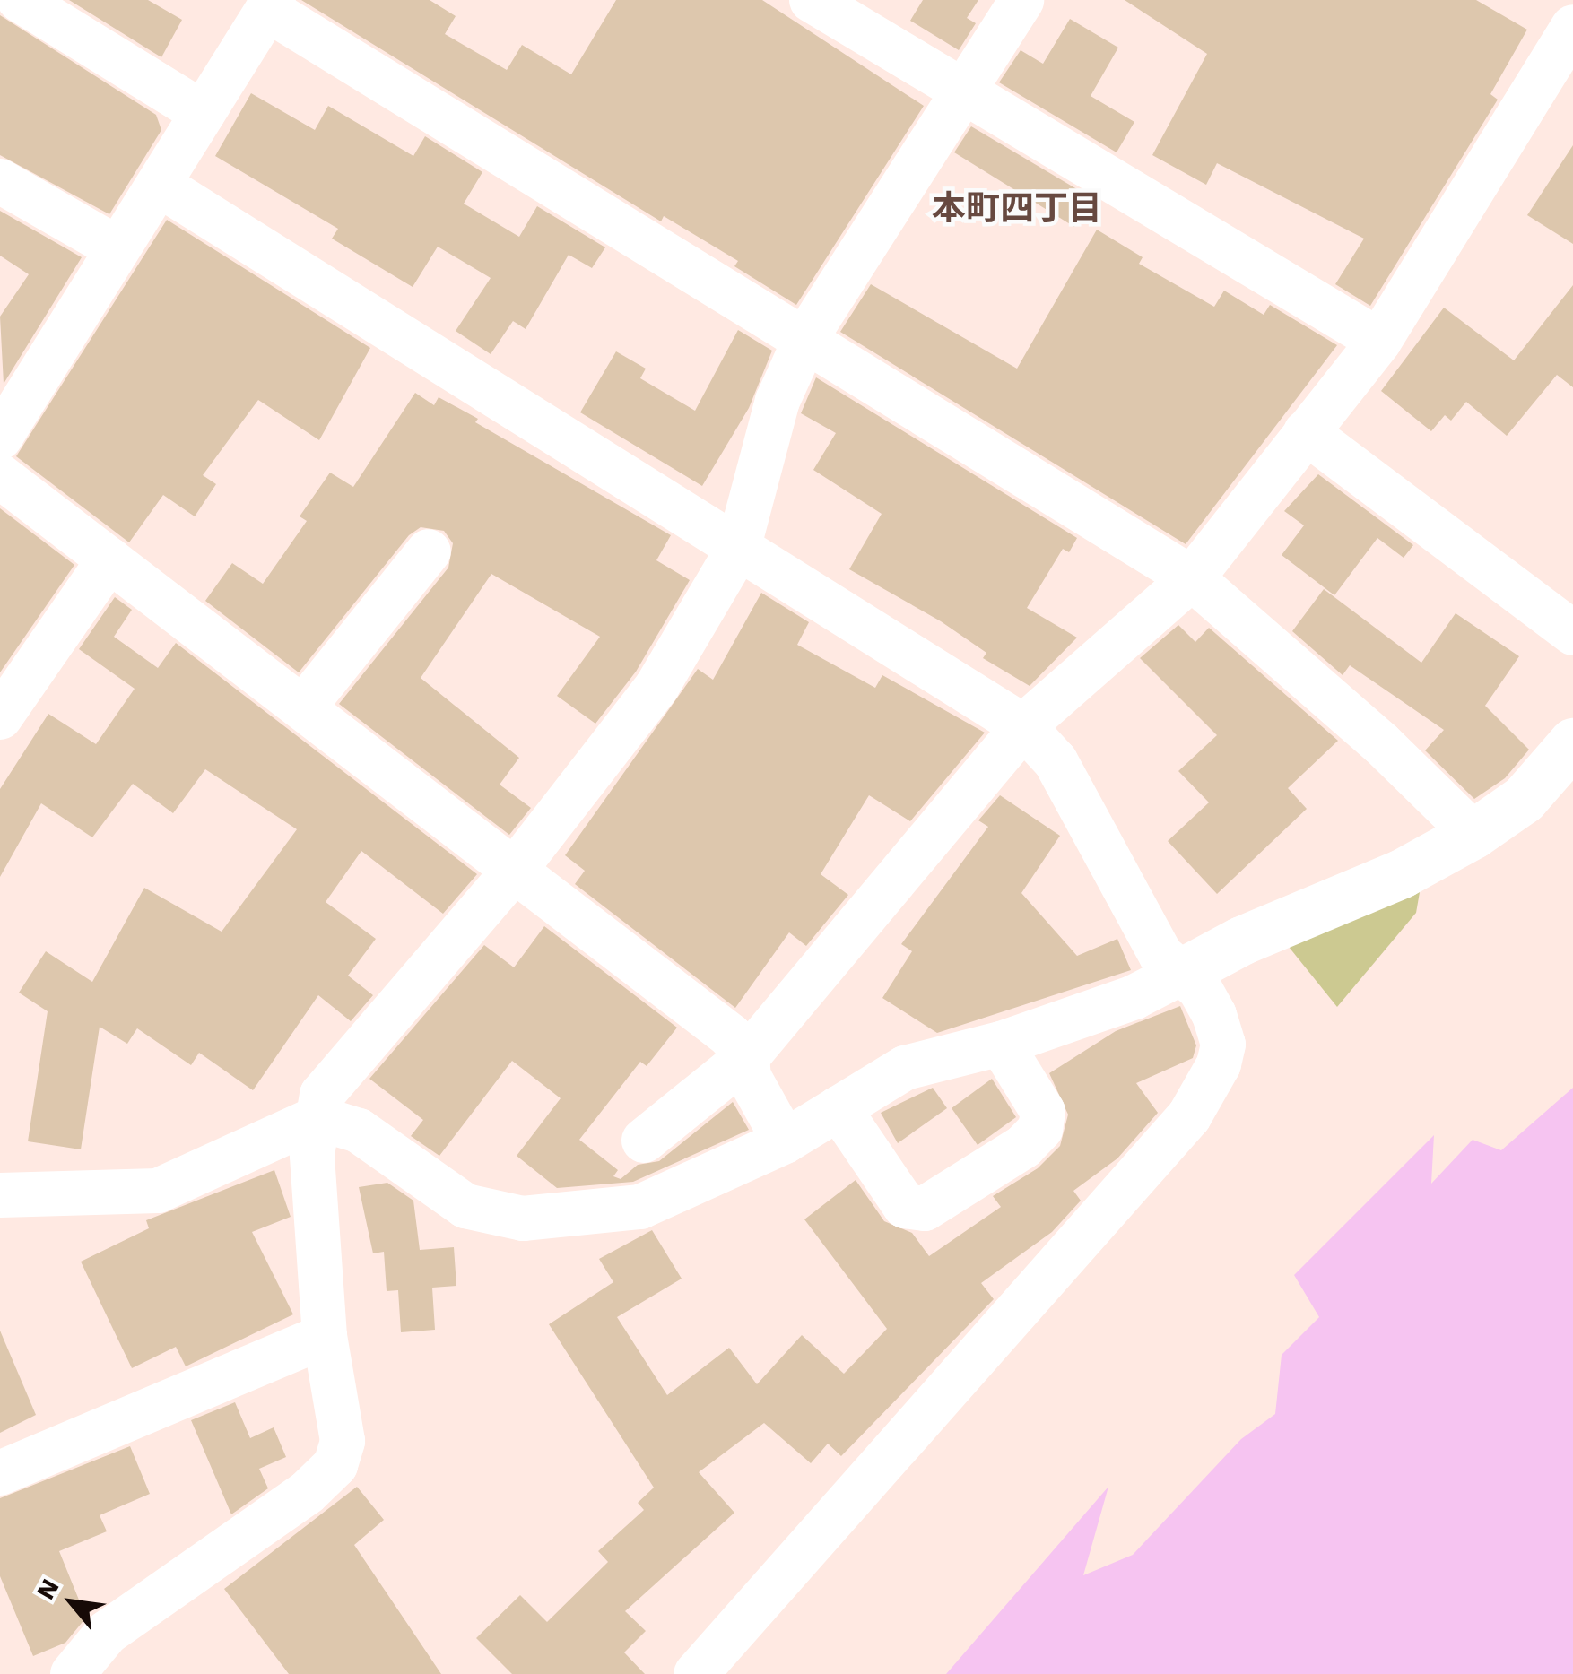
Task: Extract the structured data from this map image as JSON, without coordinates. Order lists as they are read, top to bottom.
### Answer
{
  "districts": ["本町四丁目"],
  "north": "top left"
}
